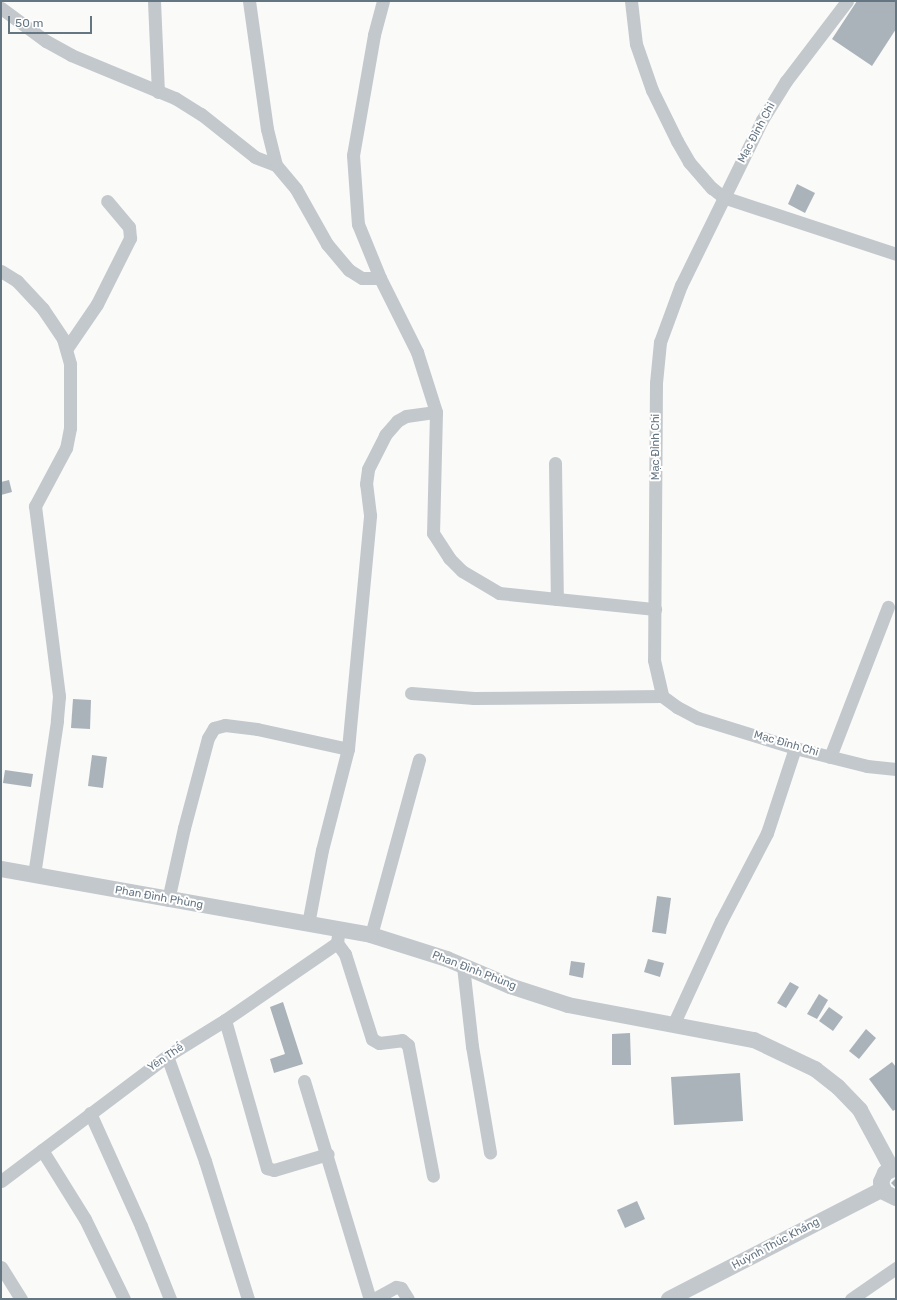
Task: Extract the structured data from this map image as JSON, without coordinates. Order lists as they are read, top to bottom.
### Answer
{
  "streets": {
    "street": [
      "Mạc Đỉnh Chi",
      "Phan Đình Phùng",
      "Yên Thế",
      "Huỳnh Thúc Kháng"
    ]
  },
  "crossings": [
    ["Phan Đình Phùng", "Yên Thế"]
  ],
  "scale_bar": "50 m"
}
